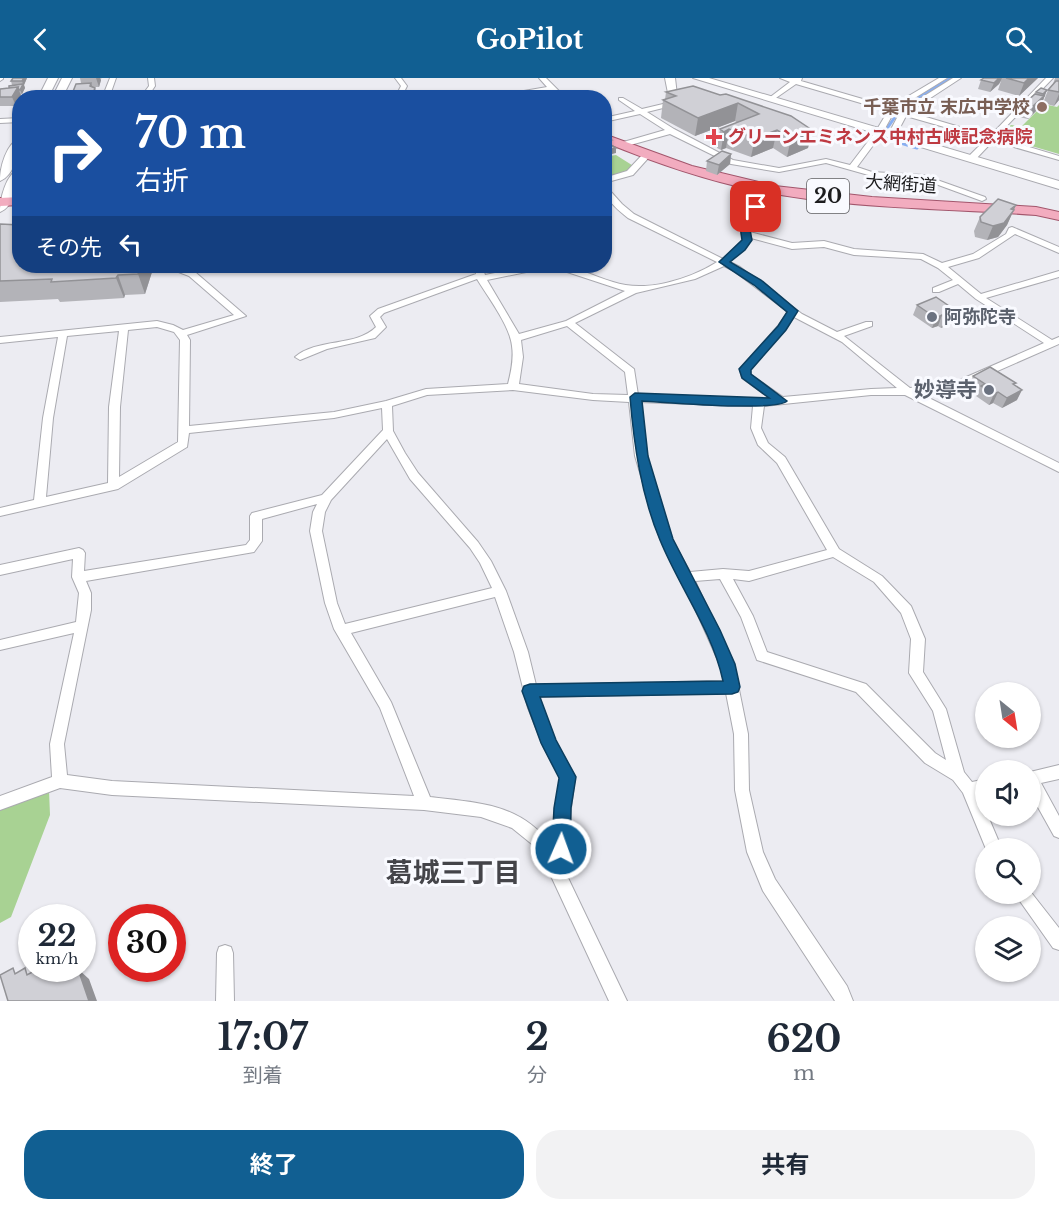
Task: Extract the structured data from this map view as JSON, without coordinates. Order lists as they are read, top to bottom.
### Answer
{
  "streets": {
    "main road": ["大網街道", "20"]
  },
  "districts": ["葛城三丁目"],
  "places": {
    "other": ["千葉市立 末広中学校", "阿弥陀寺", "妙導寺"],
    "health": ["グリーンエミネンス中村古峡記念病院"]
  },
  "north": "bottom right",
  "page": {
    "header": "GoPilot",
    "turn": ["70 m", "右折"],
    "then": "その先",
    "speed": "22 km/h",
    "limit": "30",
    "eta": [
      "17:07",
      "到着",
      "2",
      "分",
      "620",
      "m"
    ],
    "buttons": ["終了", "共有"]
  }
}
